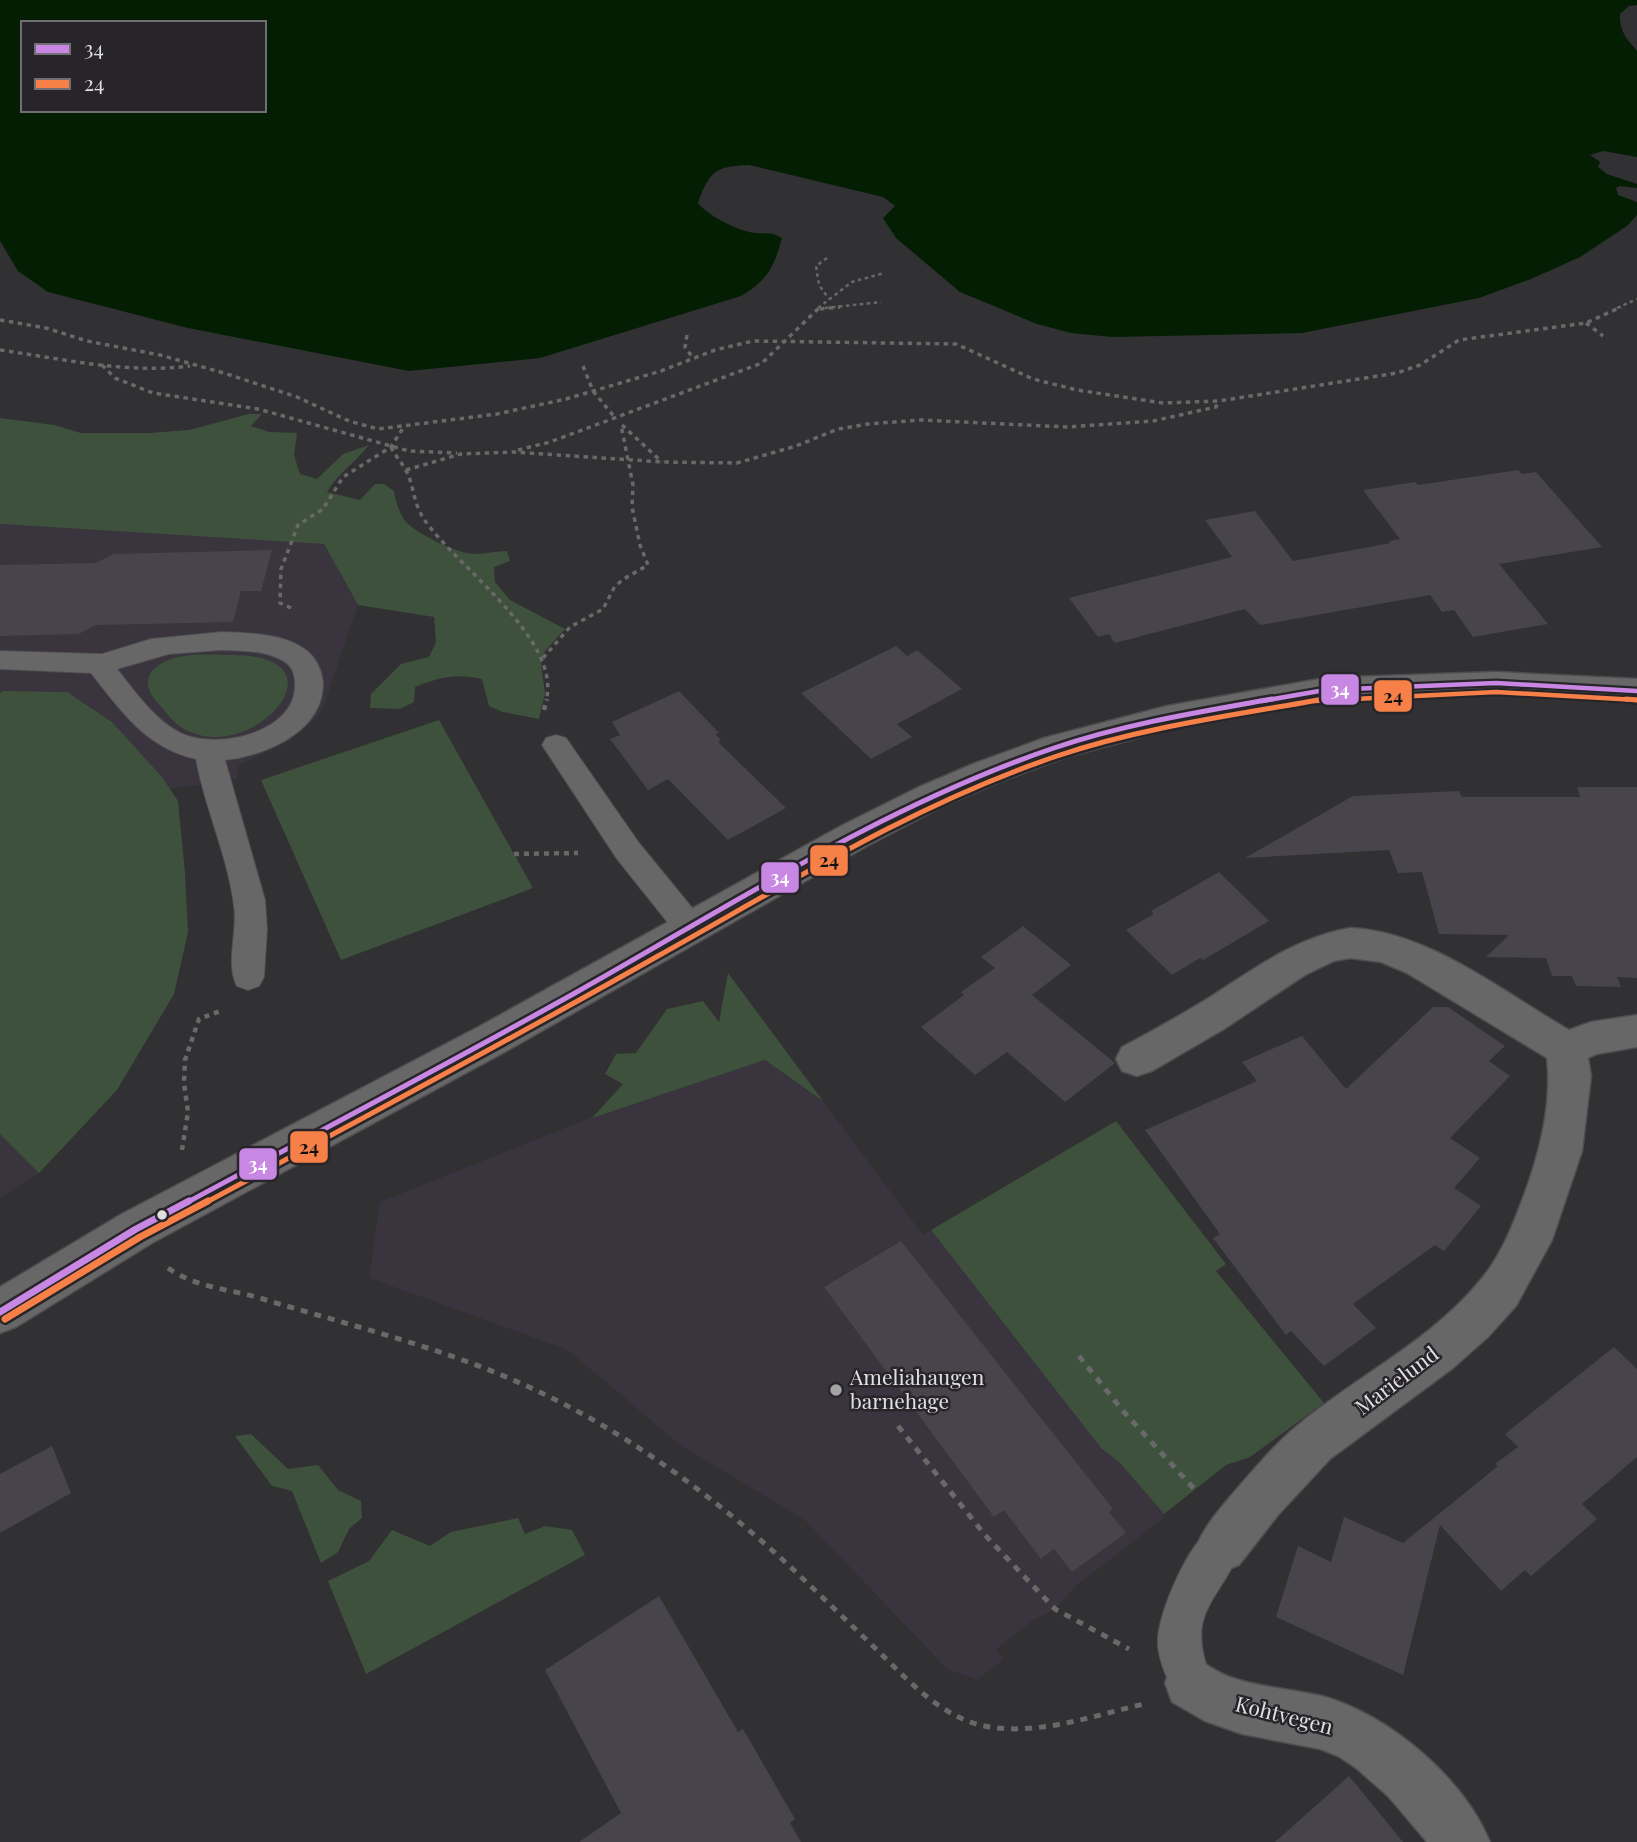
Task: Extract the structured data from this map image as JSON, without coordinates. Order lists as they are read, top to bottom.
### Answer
{
  "streets": {
    "street": ["Marielund", "Kohtvegen"]
  },
  "crossings": [
    ["Marielund", "Kohtvegen"]
  ],
  "places": ["Ameliahaugen barnehage"],
  "lines": ["transit line 34", "transit line 24"],
  "legend": ["34", "24"]
}
